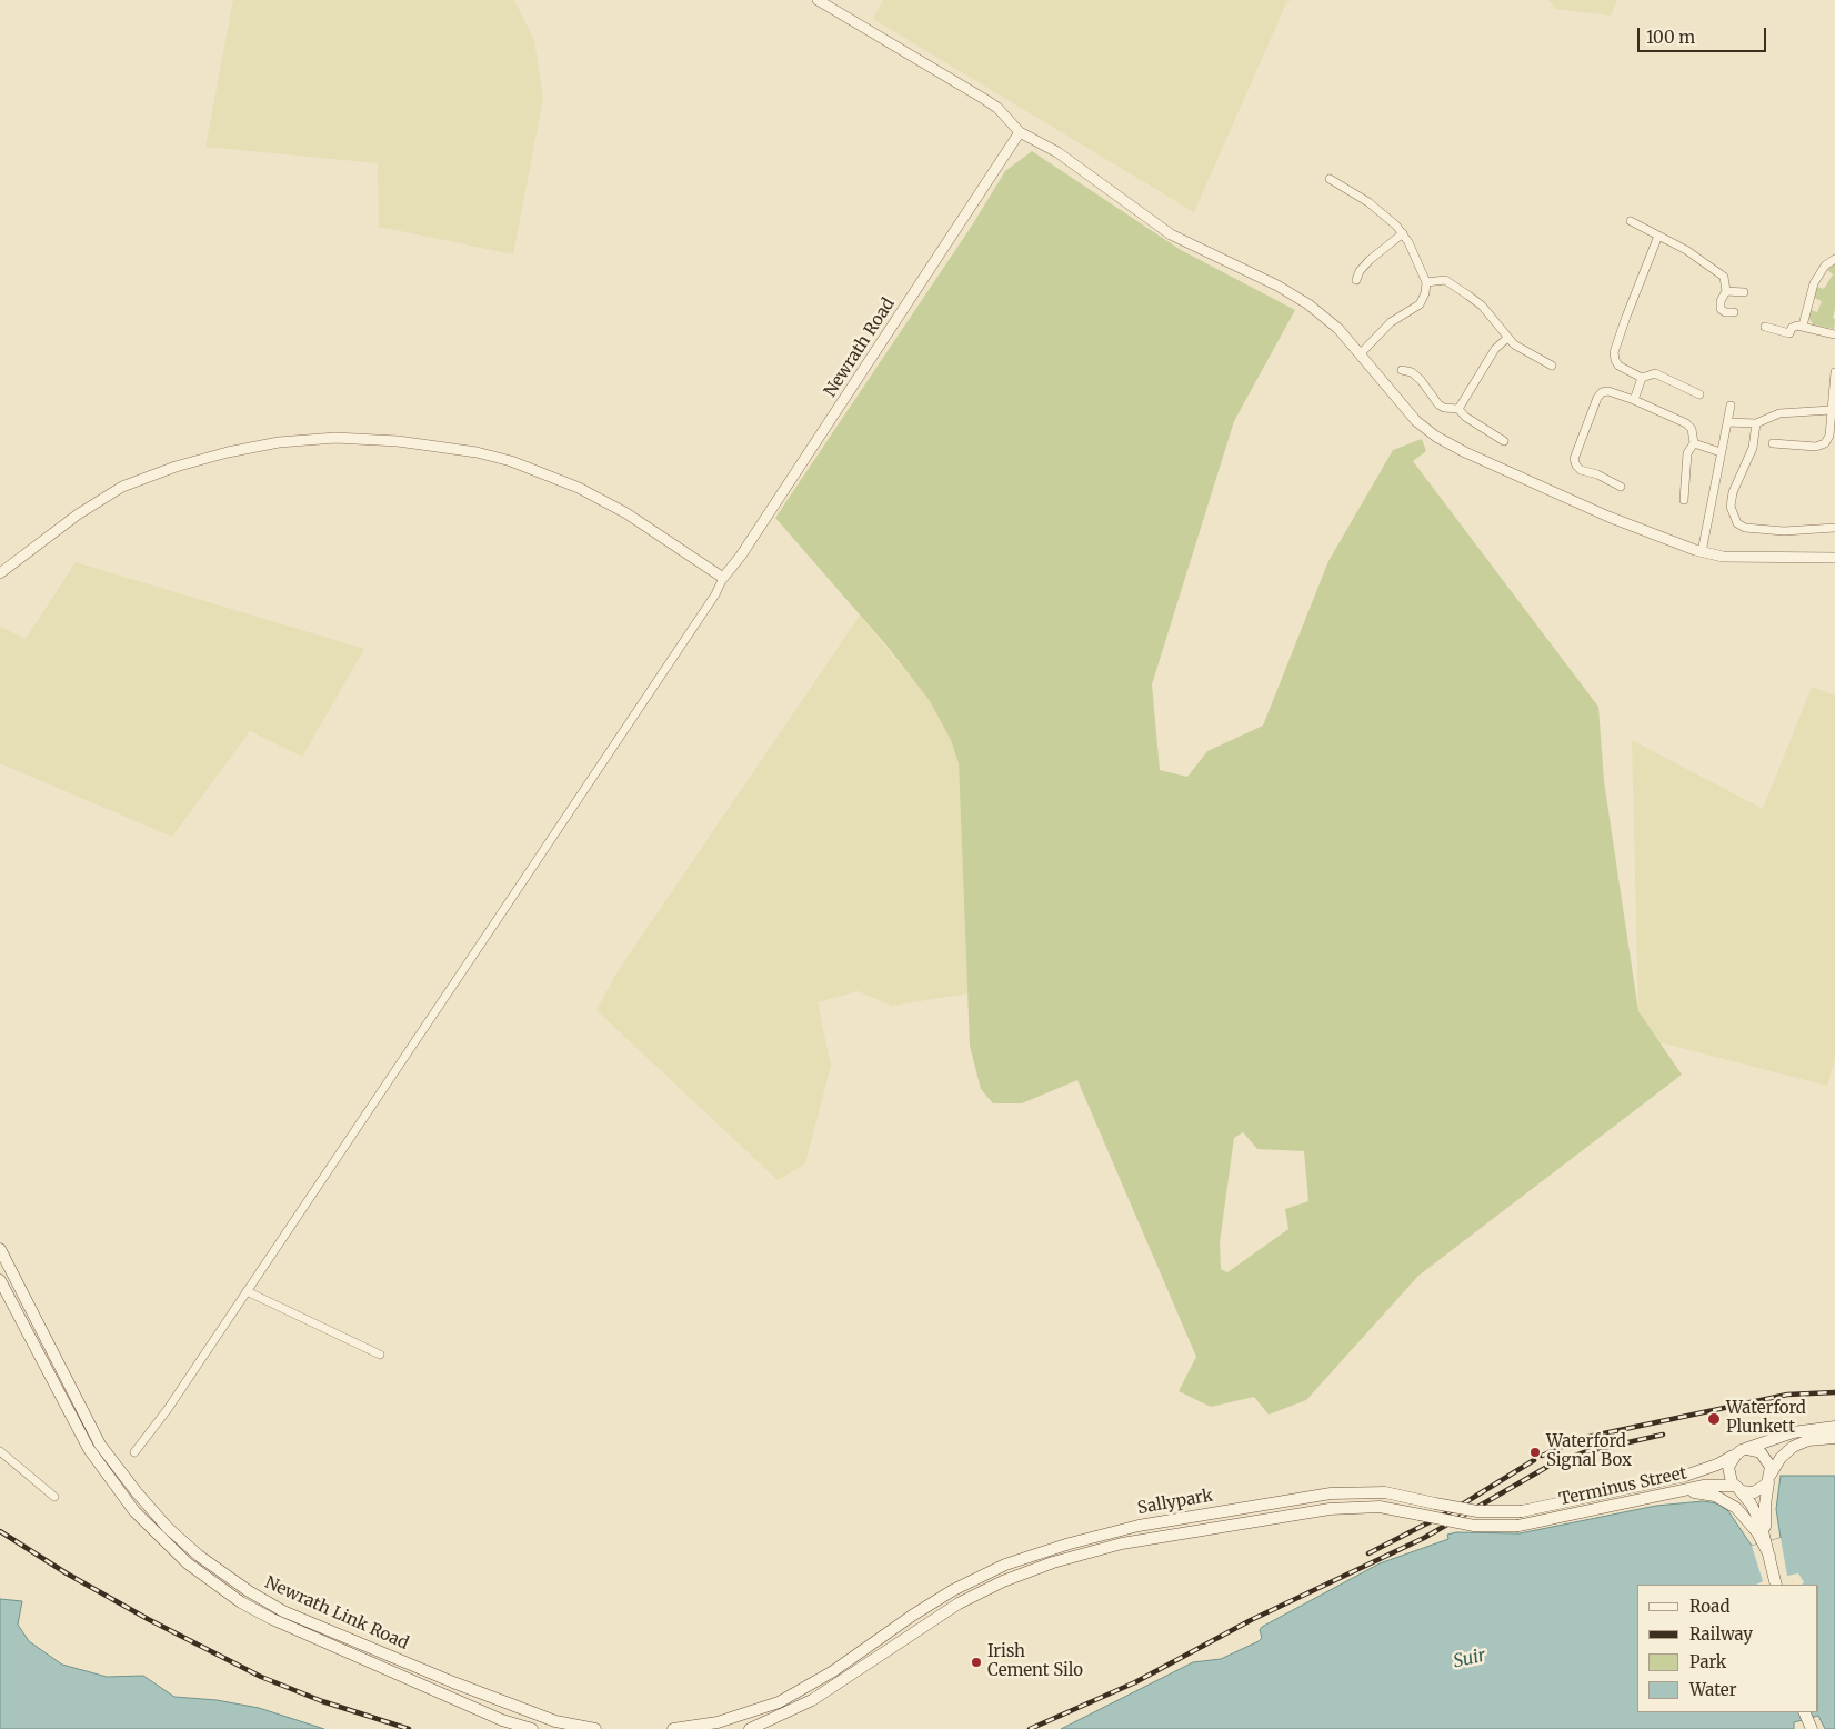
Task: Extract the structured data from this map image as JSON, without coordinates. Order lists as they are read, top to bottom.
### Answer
{
  "streets": {
    "main road": ["Terminus Street", "Sallypark", "Newrath Link Road"],
    "street": ["Newrath Road"]
  },
  "crossings": [
    ["Terminus Street", "Sallypark"]
  ],
  "water": ["Suir"],
  "places": ["Waterford Plunkett", "Waterford Signal Box", "Irish Cement Silo"],
  "legend": [
    "Road",
    "Railway",
    "Park",
    "Water"
  ],
  "scale_bar": "100 m"
}
